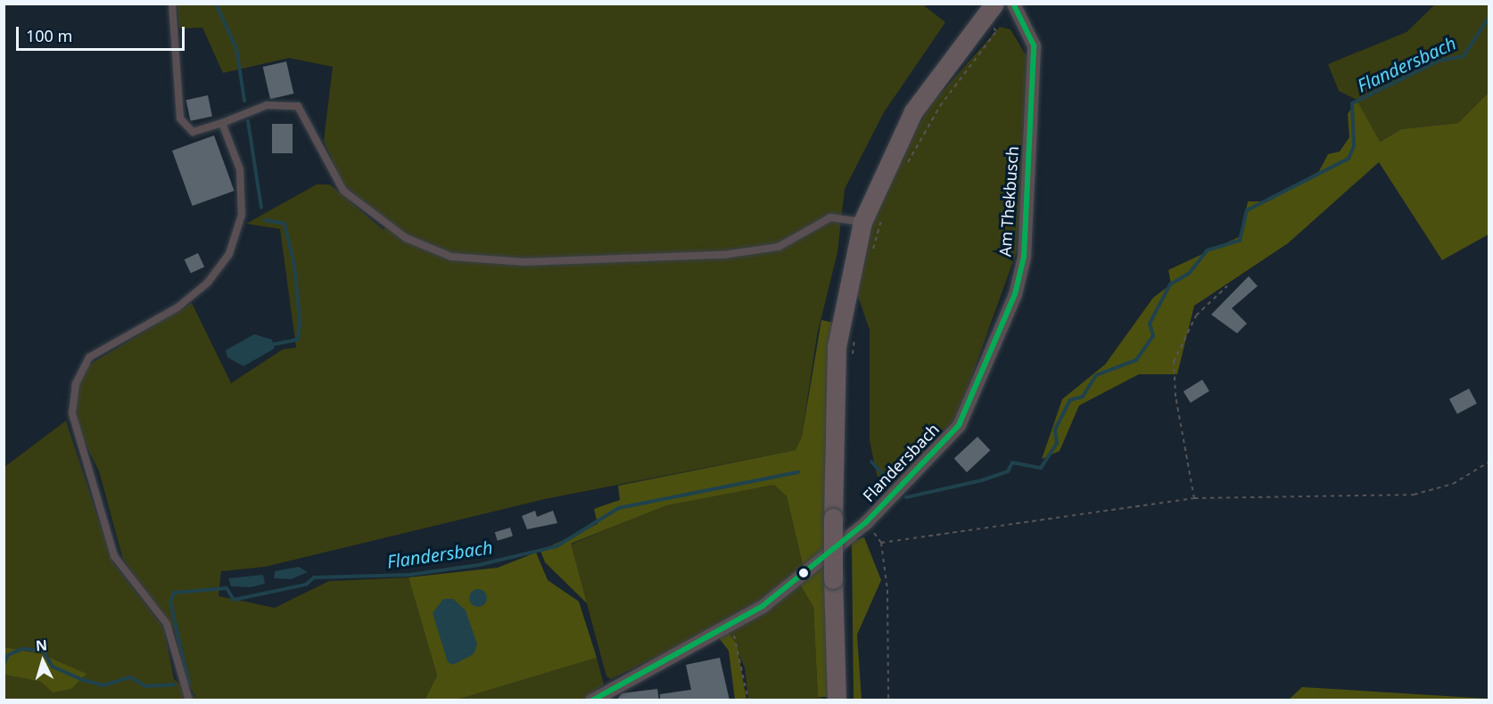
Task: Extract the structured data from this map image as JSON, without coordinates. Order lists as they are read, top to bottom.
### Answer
{
  "streets": {
    "street": ["Am Thekbusch", "Flandersbach"]
  },
  "crossings": [
    ["Am Thekbusch", "Flandersbach"]
  ],
  "water": ["Flandersbach"],
  "scale_bar": "100 m",
  "north": "top"
}
